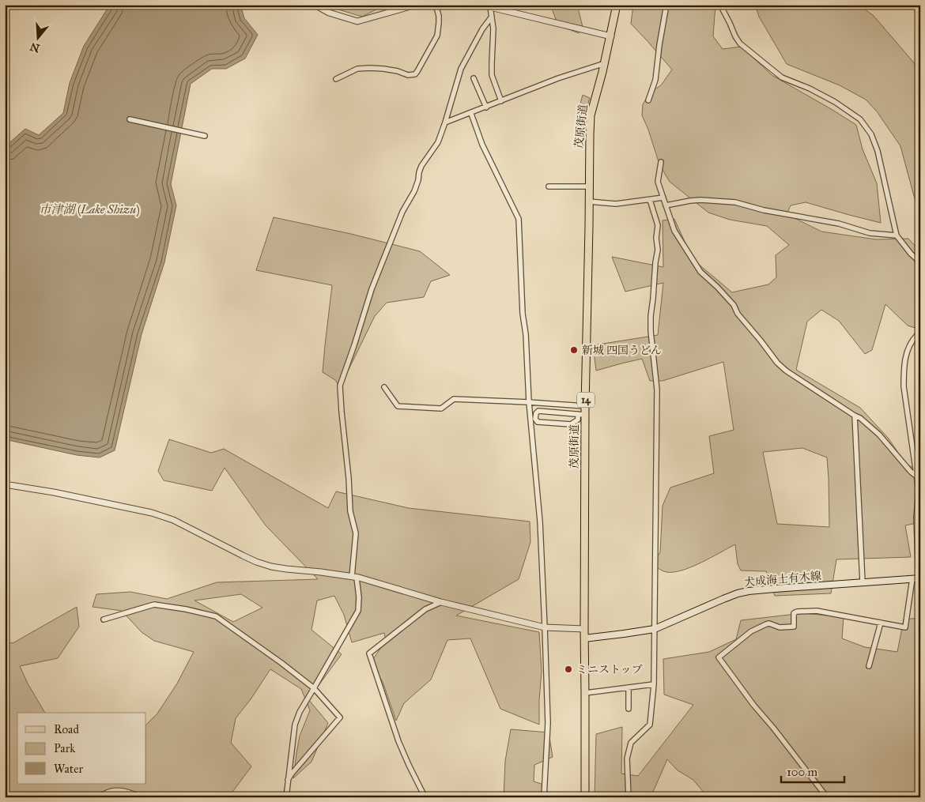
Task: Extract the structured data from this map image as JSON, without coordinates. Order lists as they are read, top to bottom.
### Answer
{
  "streets": {
    "main road": ["茂原街道", "14", "犬成海士有木線"]
  },
  "crossings": [
    ["茂原街道", "犬成海士有木線"]
  ],
  "water": ["市津湖 (Lake Shizu)"],
  "places": ["新城 四国うどん", "ミニストップ"],
  "legend": ["Road", "Park", "Water"],
  "scale_bar": "100 m",
  "north": "bottom"
}
